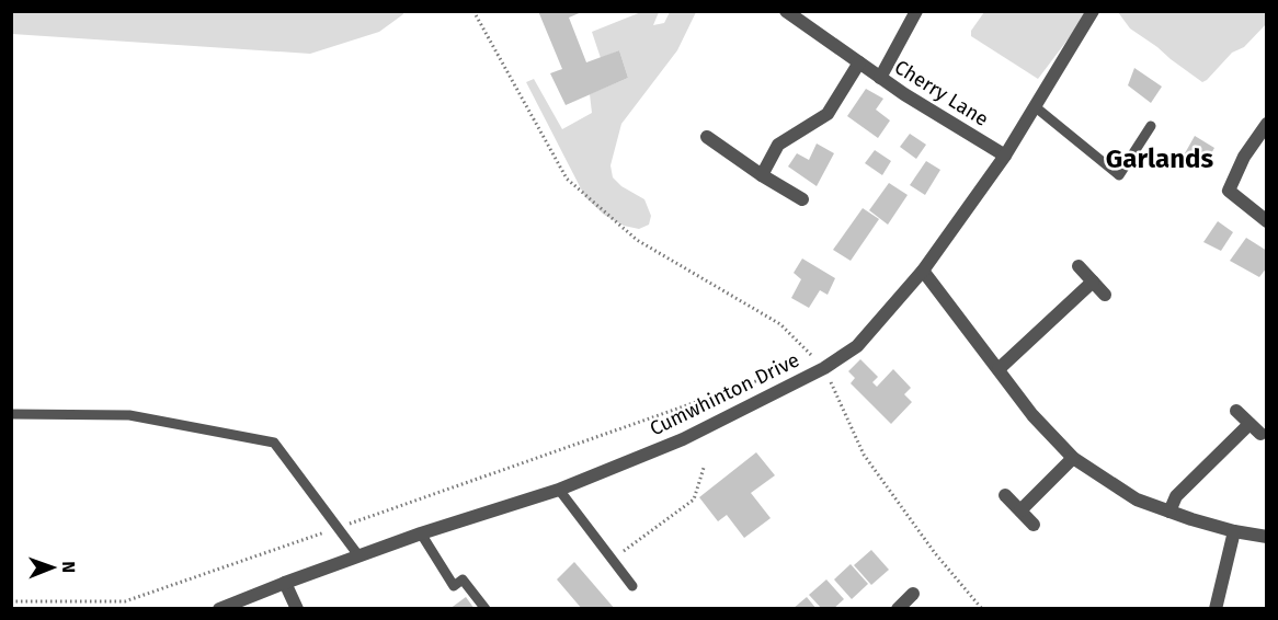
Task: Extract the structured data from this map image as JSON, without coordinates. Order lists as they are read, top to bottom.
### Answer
{
  "streets": {
    "street": ["Cherry Lane", "Cumwhinton Drive"]
  },
  "crossings": [
    ["Cherry Lane", "Cumwhinton Drive"]
  ],
  "districts": ["Garlands"],
  "north": "right"
}
